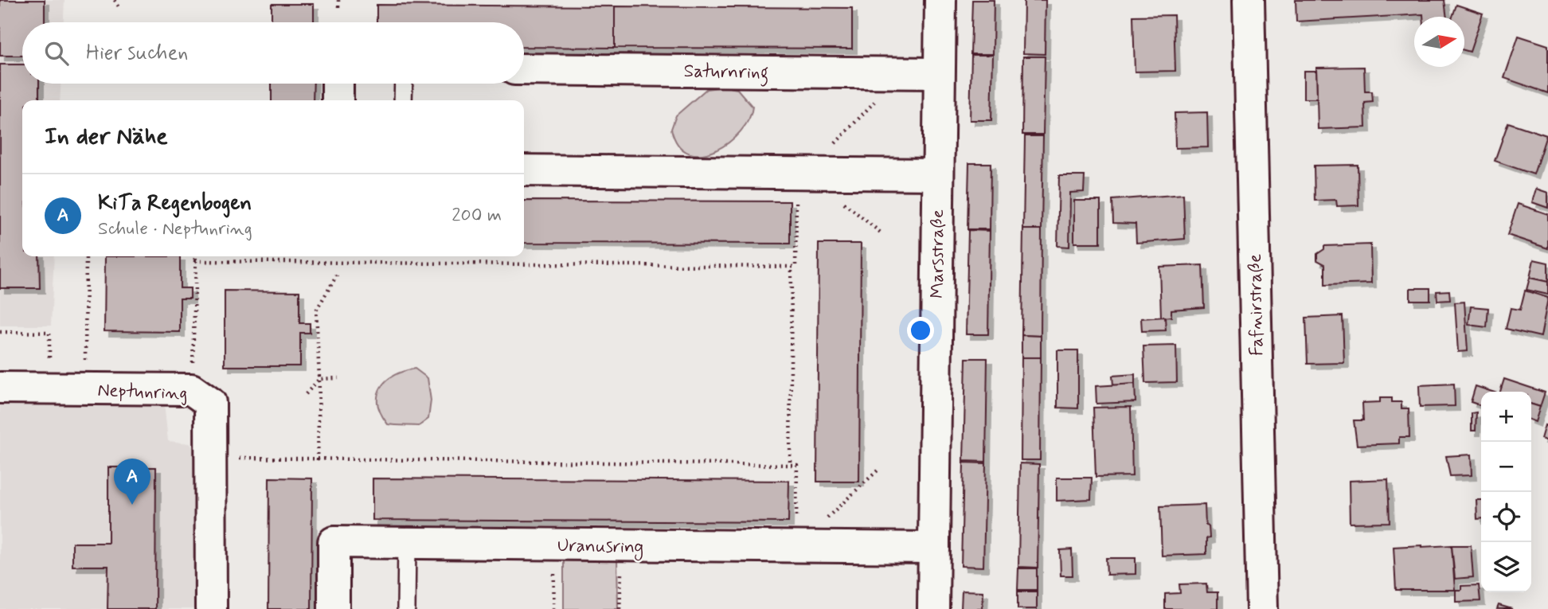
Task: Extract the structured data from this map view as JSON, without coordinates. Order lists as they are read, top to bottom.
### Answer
{
  "streets": {
    "street": [
      "Saturnring",
      "Marsstraße",
      "Fafnirstraße",
      "Neptunring",
      "Uranusring"
    ]
  },
  "crossings": [
    ["Saturnring", "Marsstraße"],
    ["Marsstraße", "Uranusring"]
  ],
  "north": "right",
  "page": {
    "search": "Hier suchen",
    "heading": "In der Nähe",
    "list": [
      {
        "mark": "A",
        "name": "KiTa Regenbogen",
        "note": "Schule · Neptunring",
        "value": "200 m"
      }
    ],
    "map_buttons": ["+", "−"],
    "pins": "A"
  }
}
